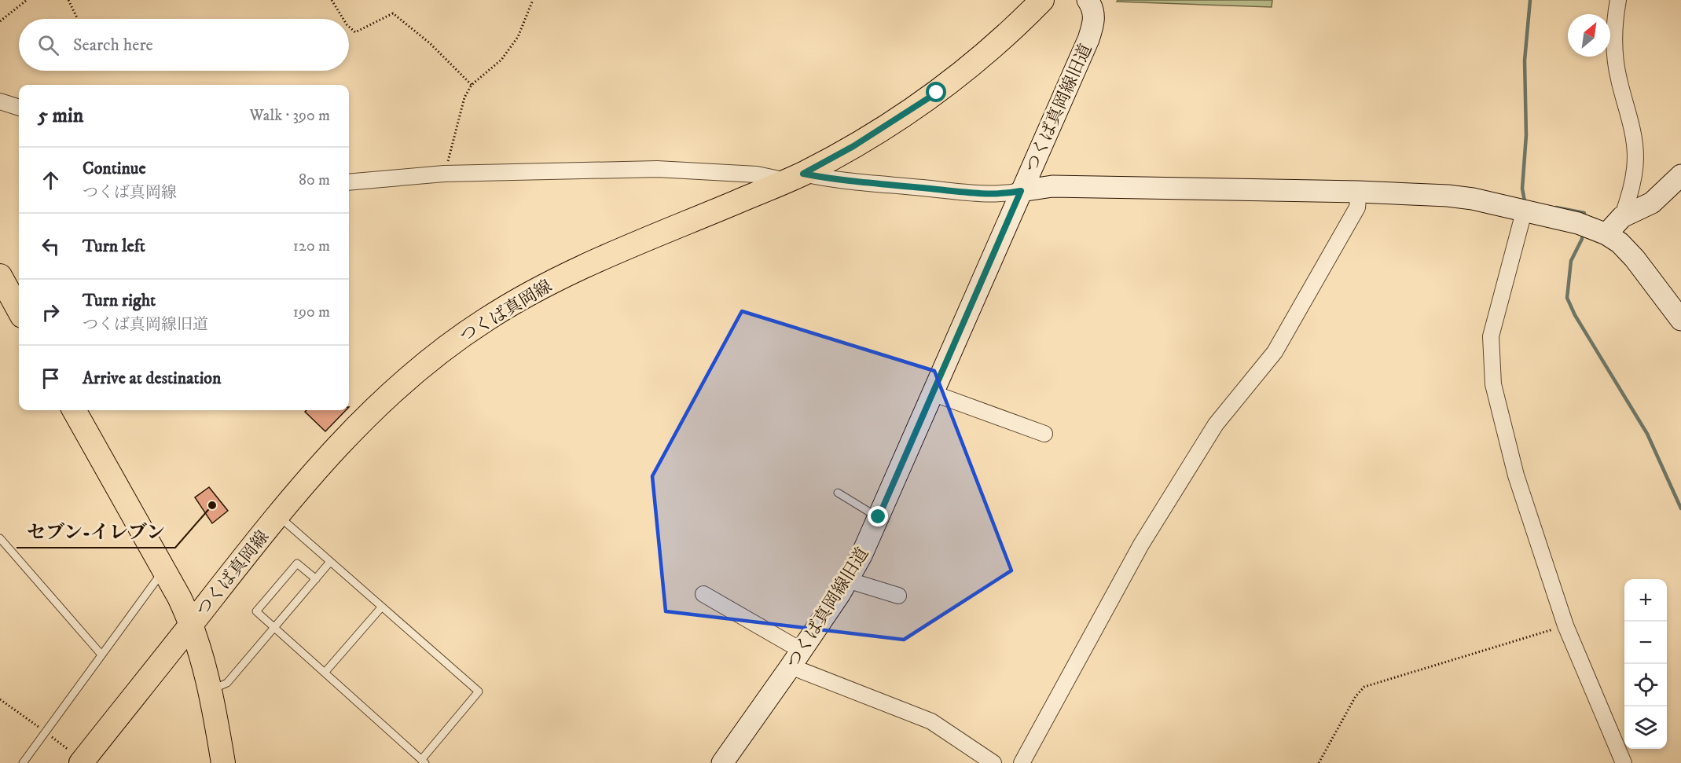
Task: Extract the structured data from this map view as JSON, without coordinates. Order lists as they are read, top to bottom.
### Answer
{
  "streets": {
    "main road": ["つくば真岡線"],
    "street": ["つくば真岡線旧道"]
  },
  "places": ["セブン-イレブン"],
  "north": "top right",
  "page": {
    "search": "Search here",
    "heading": ["5 min", "Walk · 390 m"],
    "list": [
      ["Continue", "つくば真岡線", "80 m"],
      ["Turn left", "120 m"],
      ["Turn right", "つくば真岡線旧道", "190 m"],
      "Arrive at destination"
    ],
    "map_buttons": ["+", "−"]
  }
}
